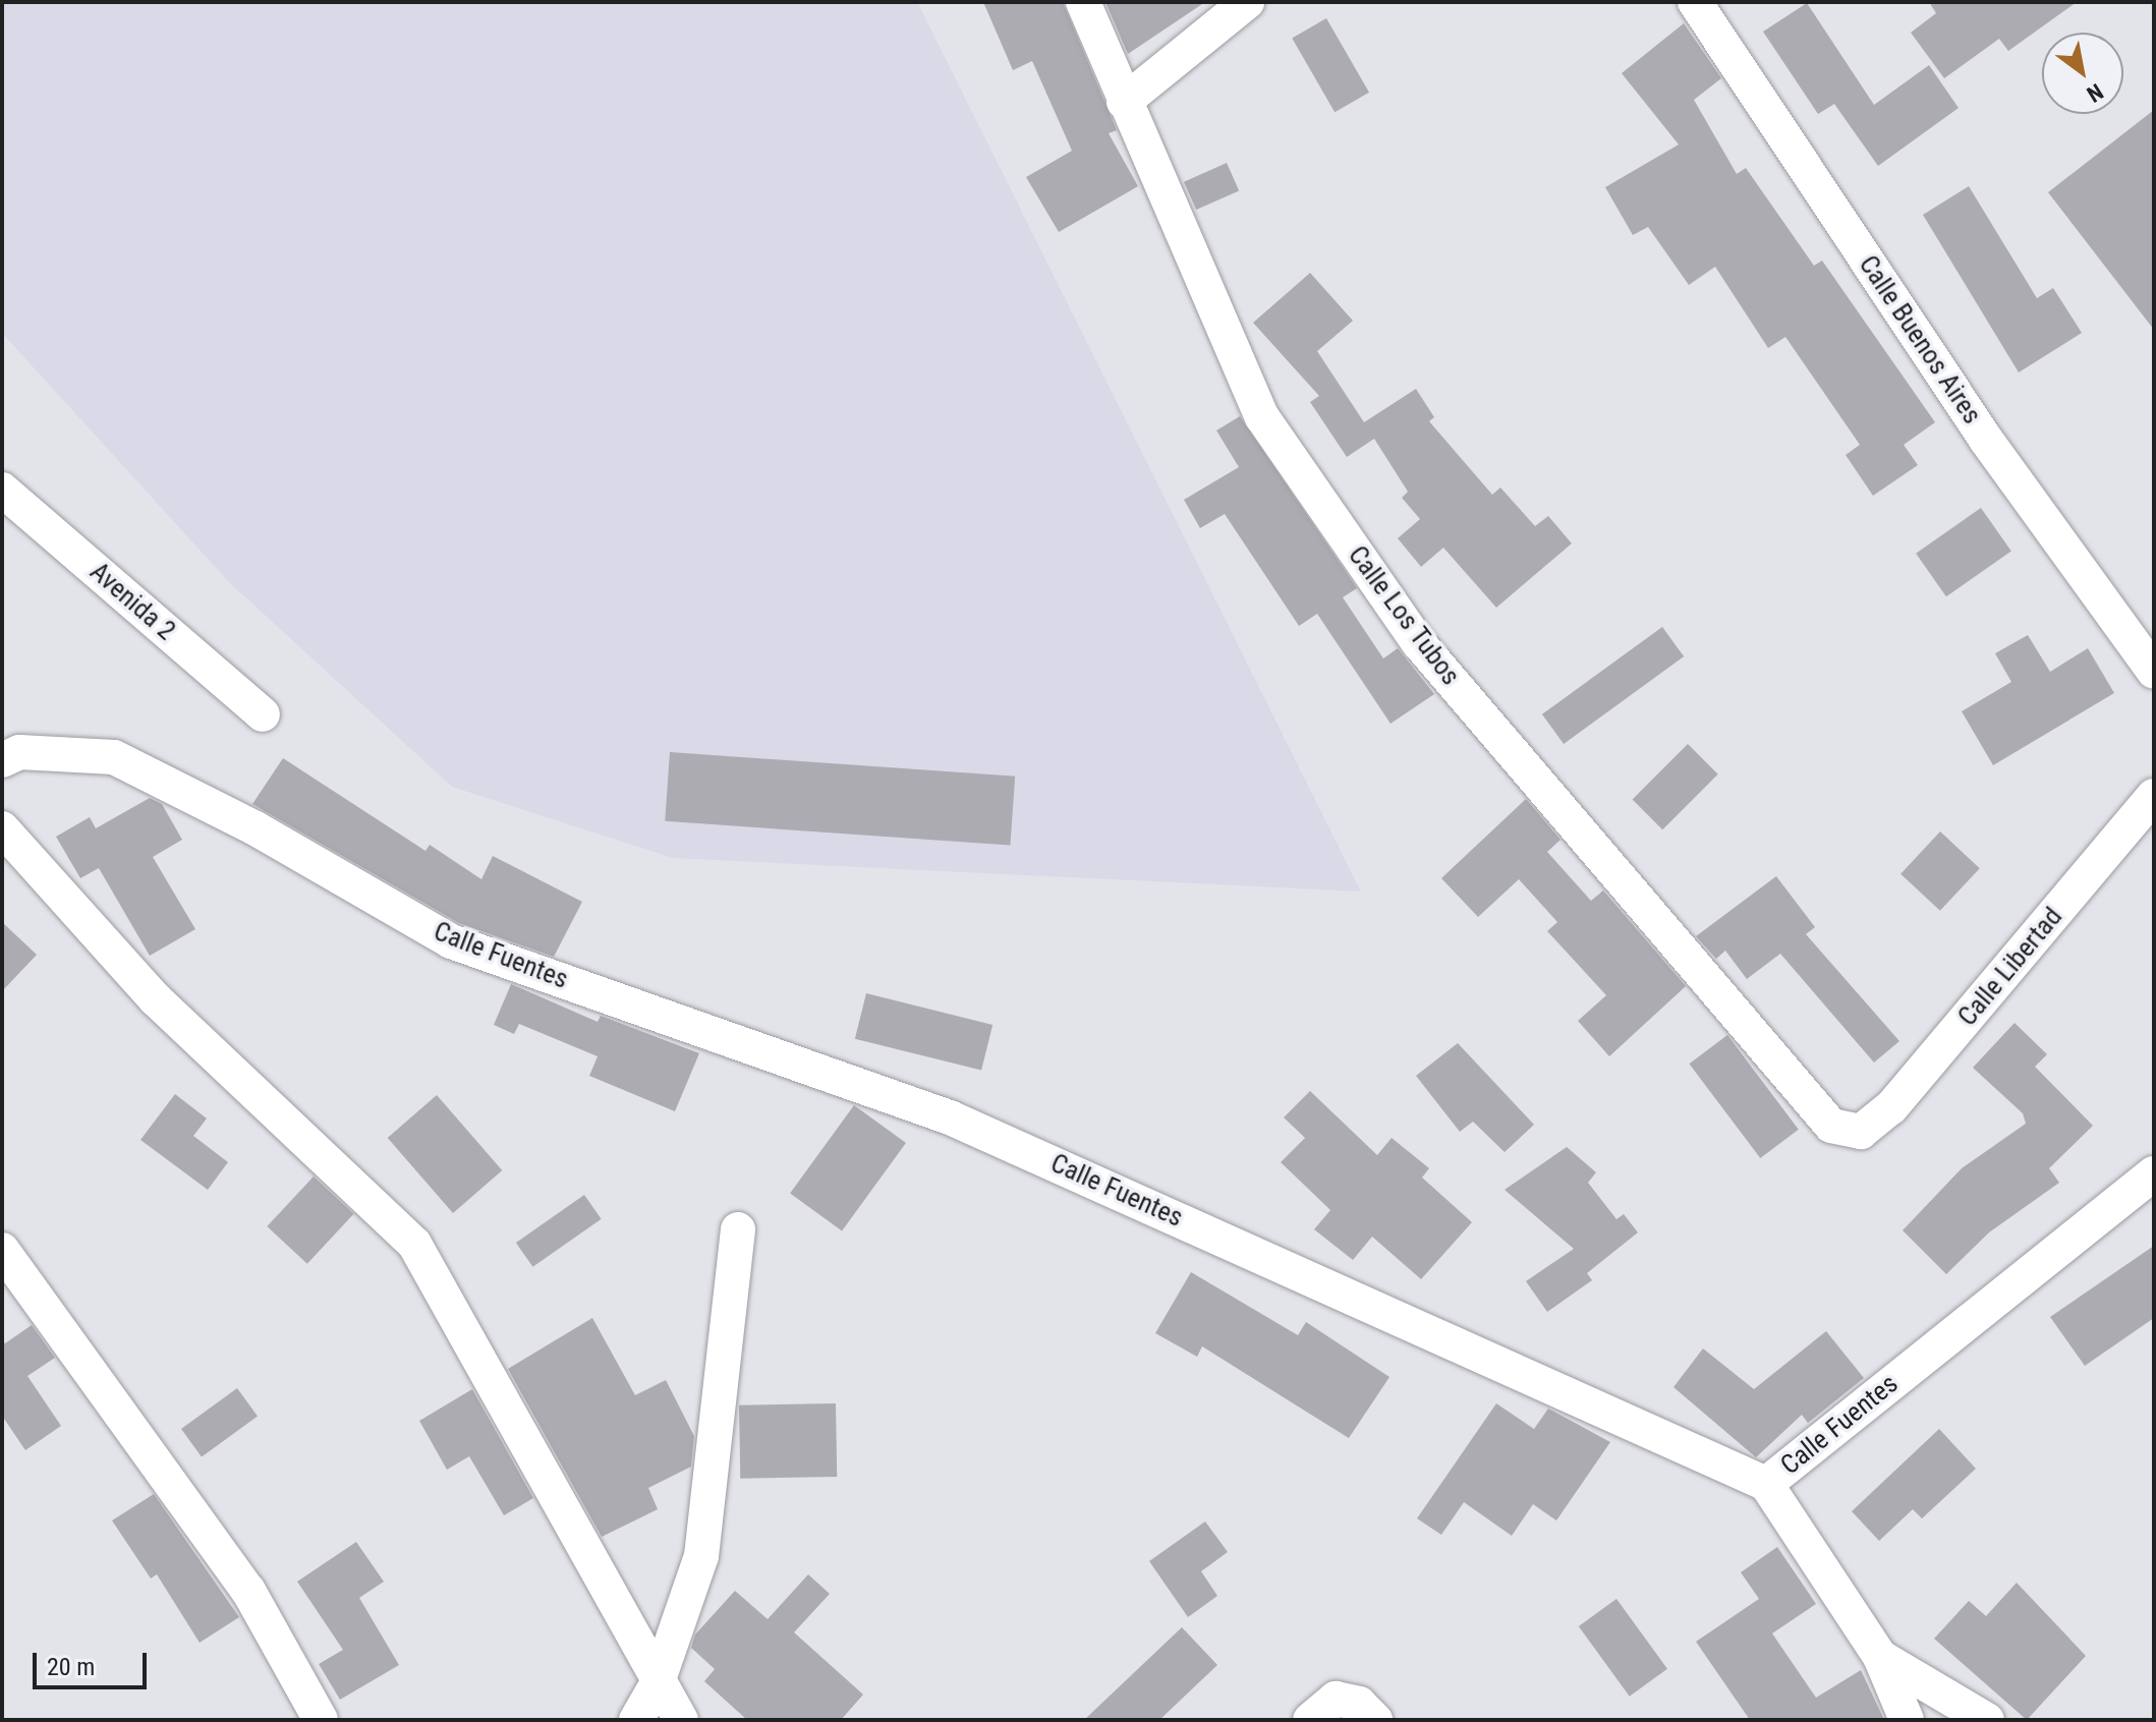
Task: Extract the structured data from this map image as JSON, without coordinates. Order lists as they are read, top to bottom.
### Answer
{
  "streets": {
    "street": [
      "Calle Buenos Aires",
      "Avenida 2",
      "Calle Los Tubos",
      "Calle Fuentes",
      "Calle Libertad"
    ]
  },
  "crossings": [
    ["Calle Los Tubos", "Calle Libertad"]
  ],
  "scale_bar": "20 m",
  "north": "bottom right"
}
